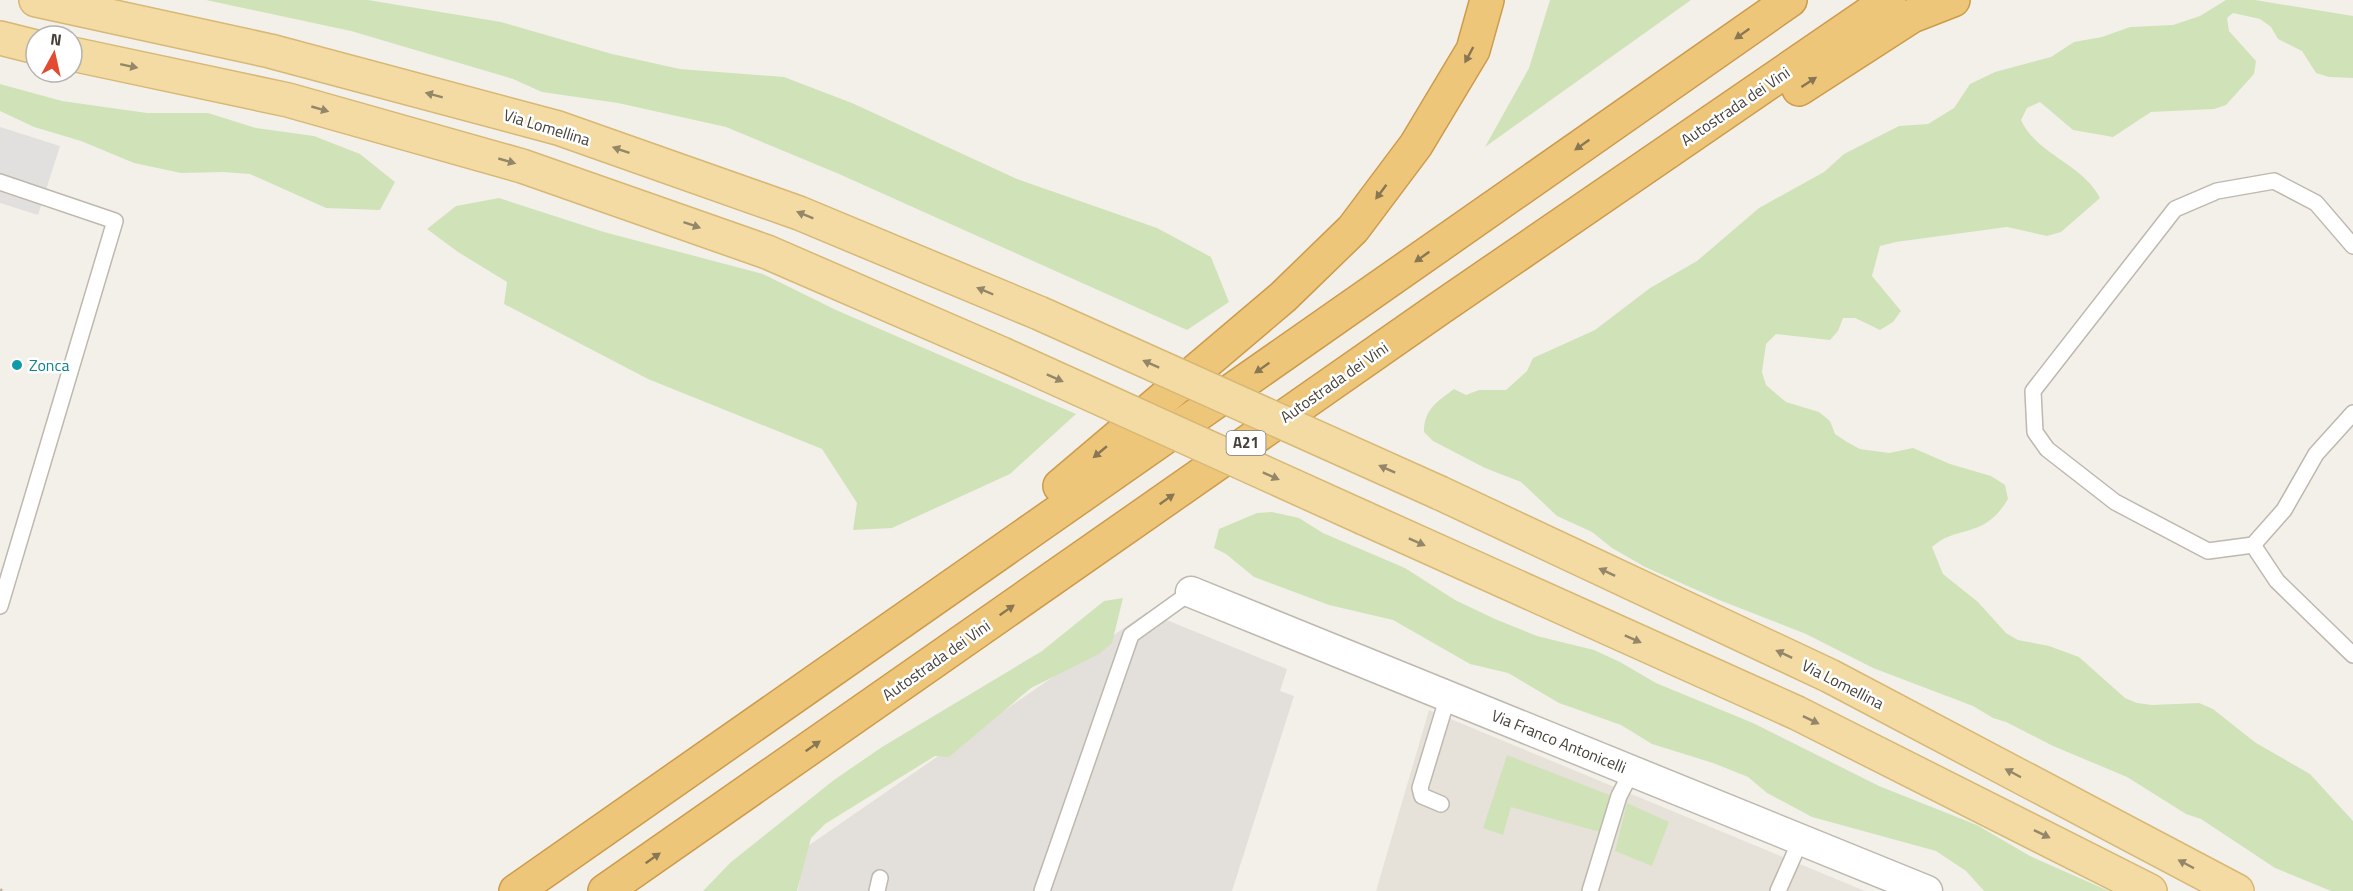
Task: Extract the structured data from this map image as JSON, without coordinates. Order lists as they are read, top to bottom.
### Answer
{
  "streets": {
    "highway": ["Autostrada dei Vini", "A21"],
    "main road": ["Via Lomellina"],
    "street": ["Via Franco Antonicelli"]
  },
  "places": ["Zonca"],
  "north": "top"
}
